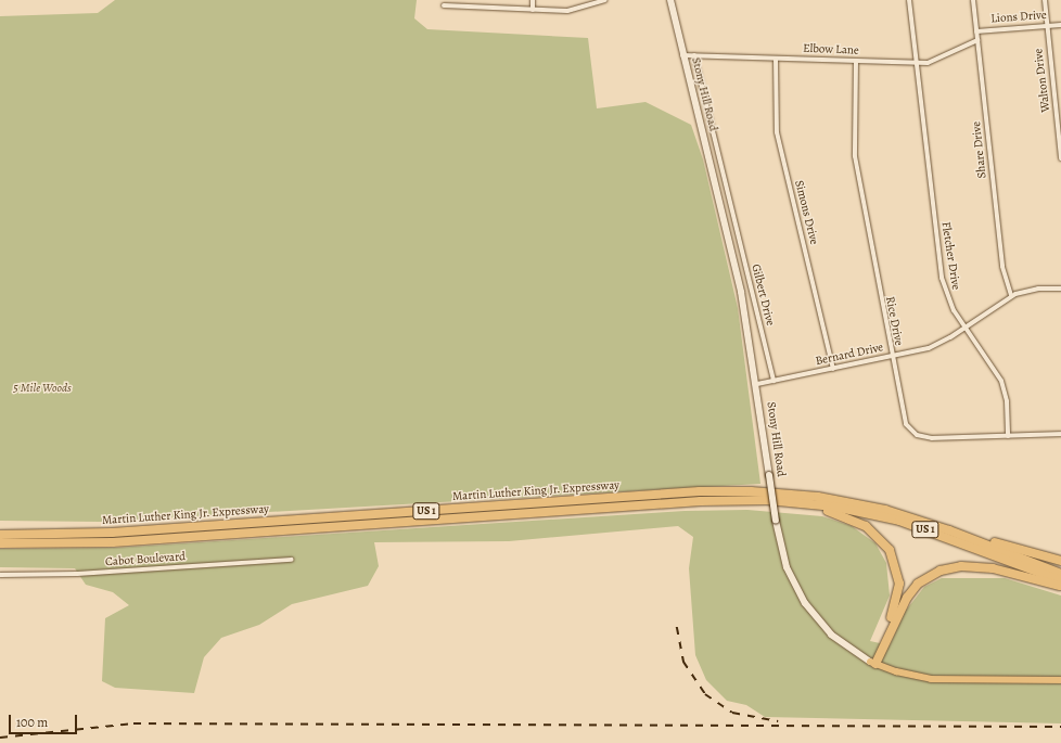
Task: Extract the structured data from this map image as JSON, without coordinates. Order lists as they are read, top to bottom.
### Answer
{
  "streets": {
    "highway": ["Martin Luther King Jr. Expressway", "US 1"],
    "main road": ["Stony Hill Road"],
    "street": [
      "Lions Drive",
      "Elbow Lane",
      "Walton Drive",
      "Share Drive",
      "Simons Drive",
      "Fletcher Drive",
      "Gilbert Drive",
      "Rice Drive",
      "Bernard Drive",
      "Cabot Boulevard"
    ]
  },
  "crossings": [
    ["Lions Drive", "Walton Drive"],
    ["Lions Drive", "Share Drive"],
    ["Elbow Lane", "Stony Hill Road"],
    ["Elbow Lane", "Simons Drive"],
    ["Elbow Lane", "Fletcher Drive"],
    ["Elbow Lane", "Gilbert Drive"],
    ["Elbow Lane", "Rice Drive"],
    ["Stony Hill Road", "Bernard Drive"],
    ["Share Drive", "Bernard Drive"],
    ["Simons Drive", "Bernard Drive"],
    ["Fletcher Drive", "Rice Drive"],
    ["Fletcher Drive", "Bernard Drive"],
    ["Gilbert Drive", "Bernard Drive"],
    ["Rice Drive", "Bernard Drive"]
  ],
  "parks": ["5 Mile Woods"],
  "scale_bar": "100 m"
}
